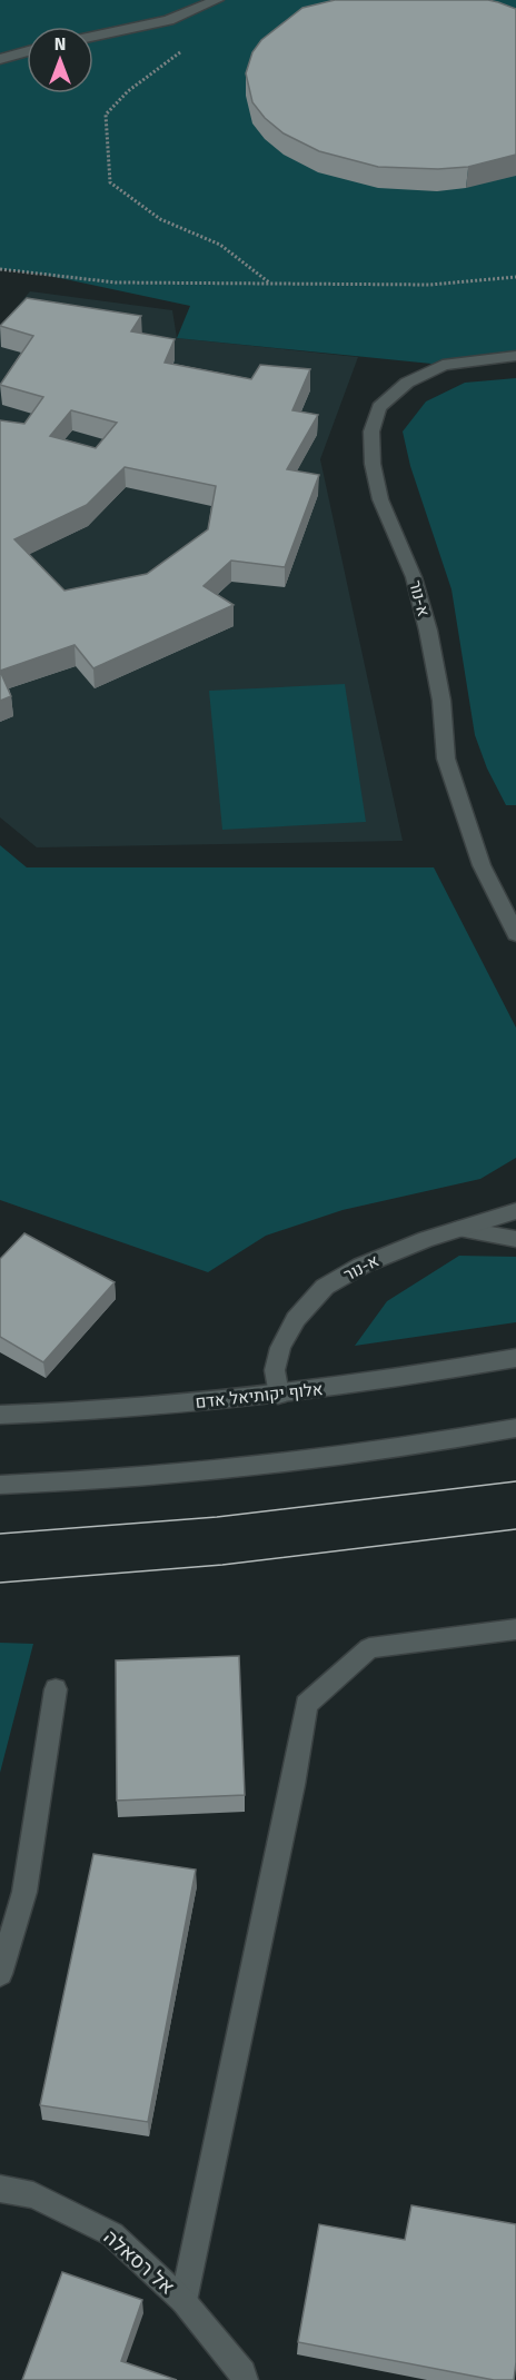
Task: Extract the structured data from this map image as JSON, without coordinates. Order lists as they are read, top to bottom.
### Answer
{
  "streets": {
    "street": ["א-נור", "אלוף יקותיאל אדם", "אל רסאלה"]
  },
  "crossings": [
    ["א-נור", "אלוף יקותיאל אדם"]
  ],
  "north": "top"
}
